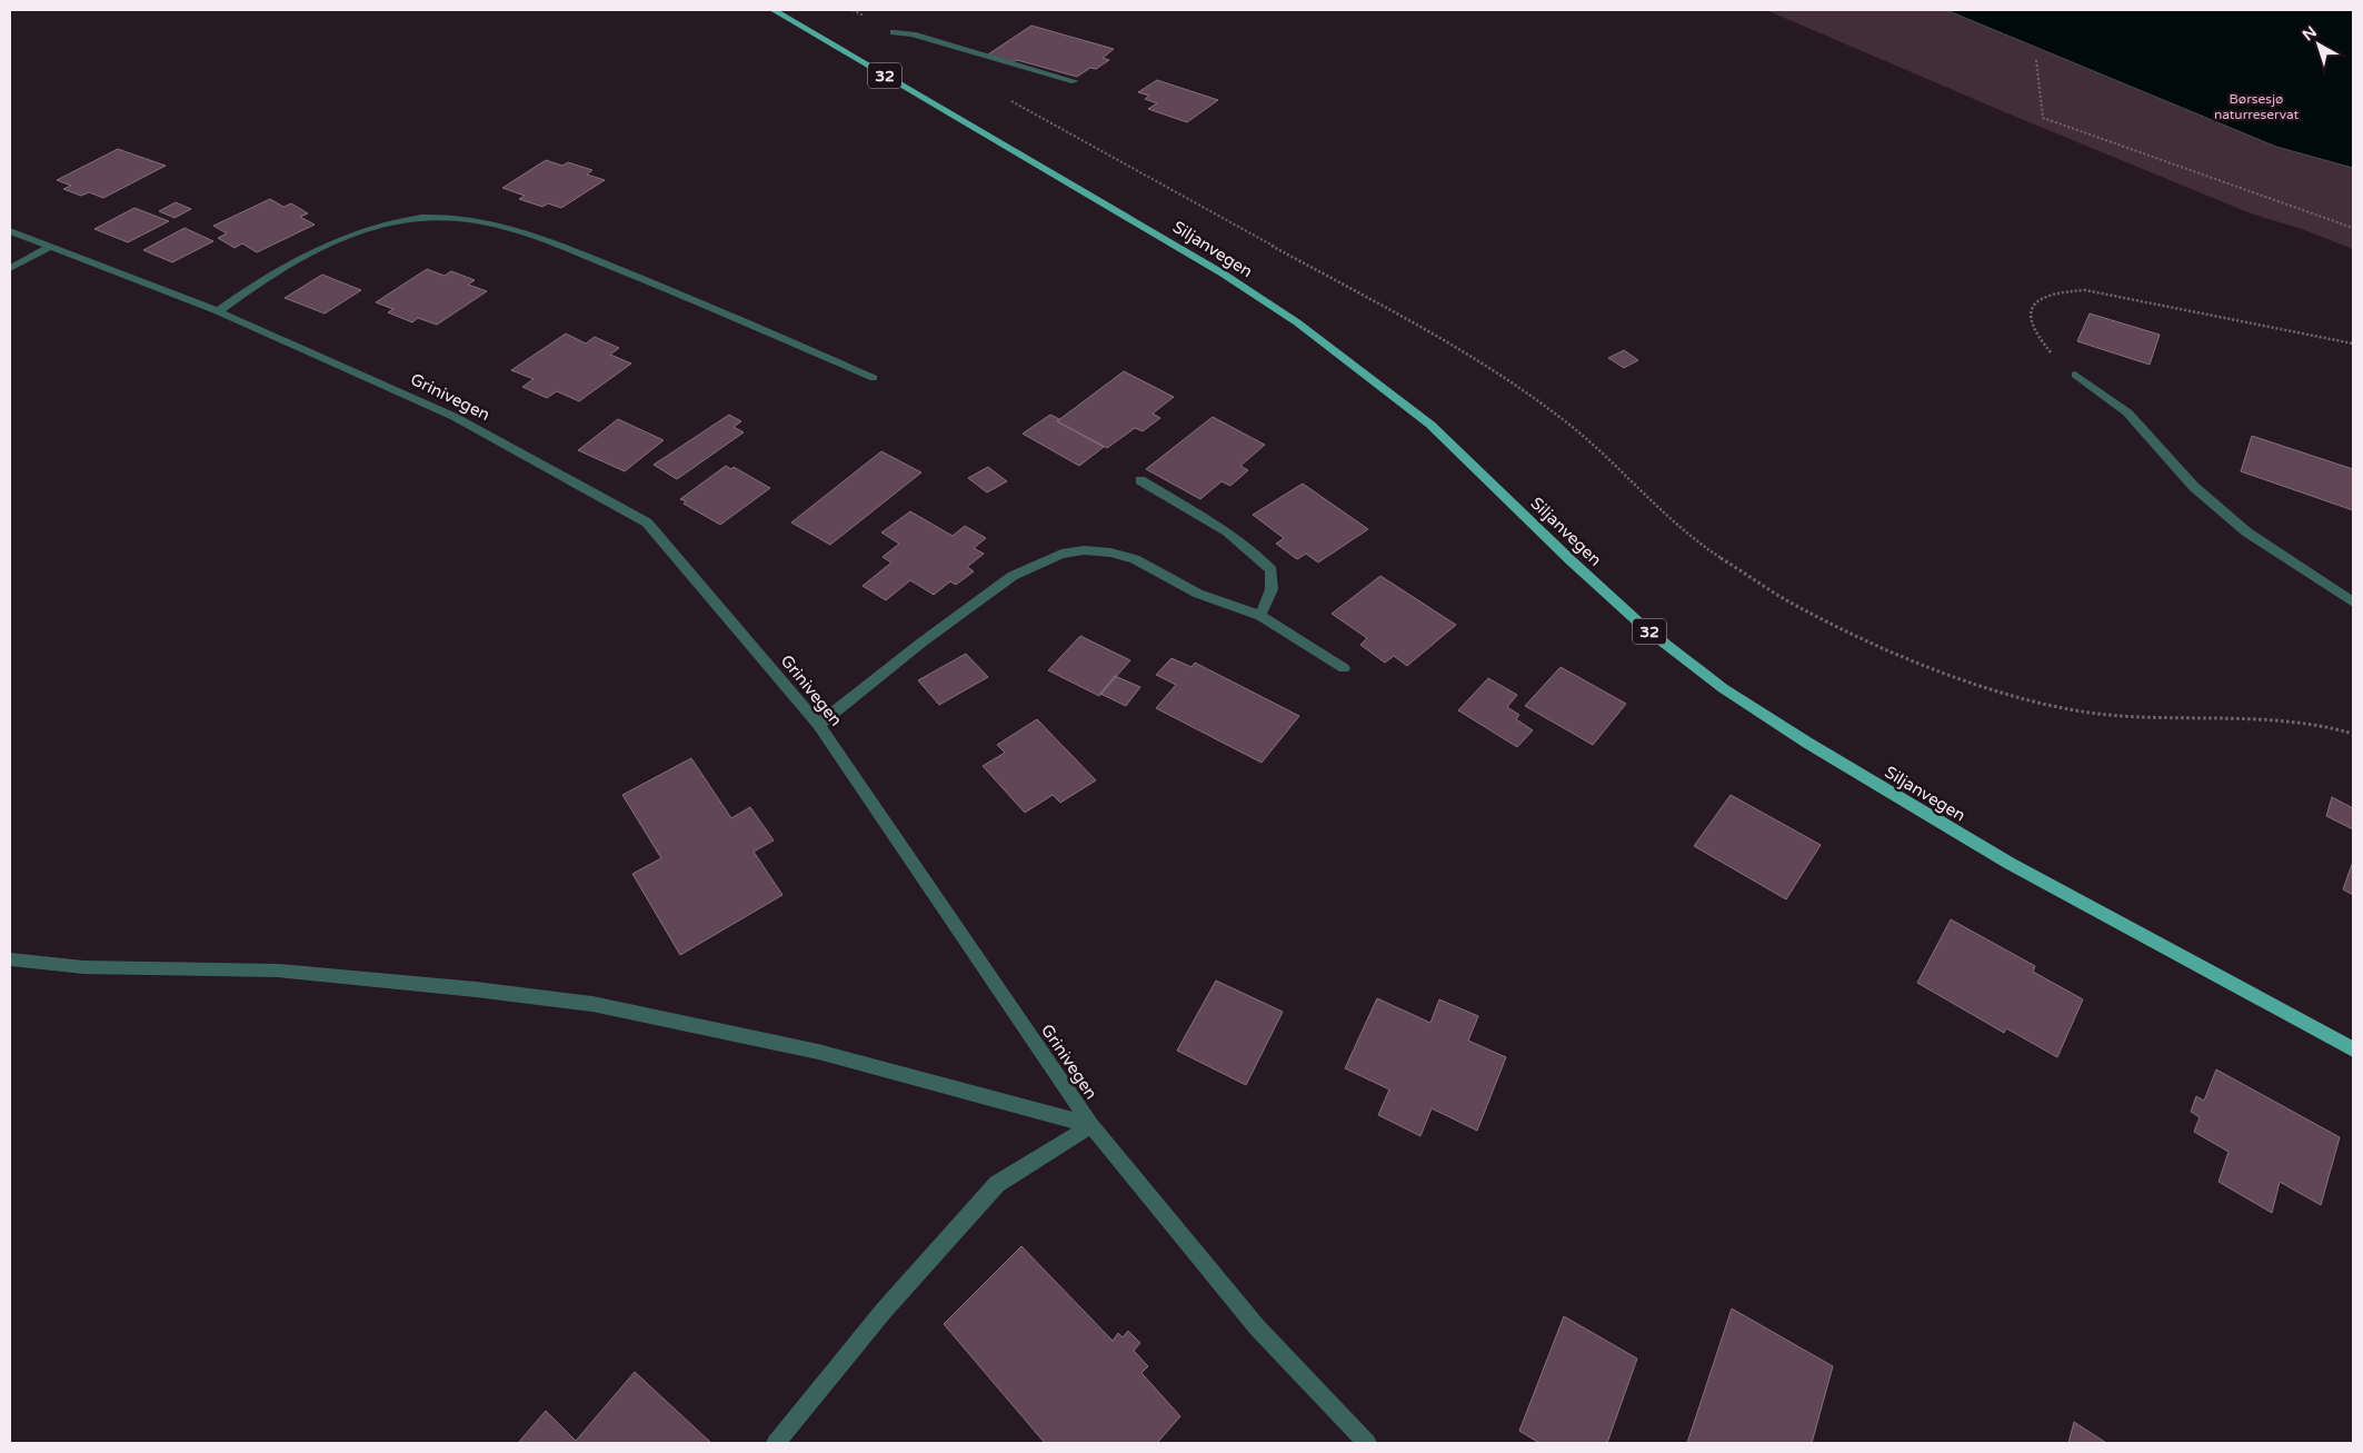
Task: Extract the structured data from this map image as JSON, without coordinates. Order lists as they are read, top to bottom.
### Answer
{
  "streets": {
    "main road": ["32", "Siljanvegen"],
    "street": ["Grinivegen"]
  },
  "parks": ["Børsesjø naturreservat"],
  "north": "top left"
}
